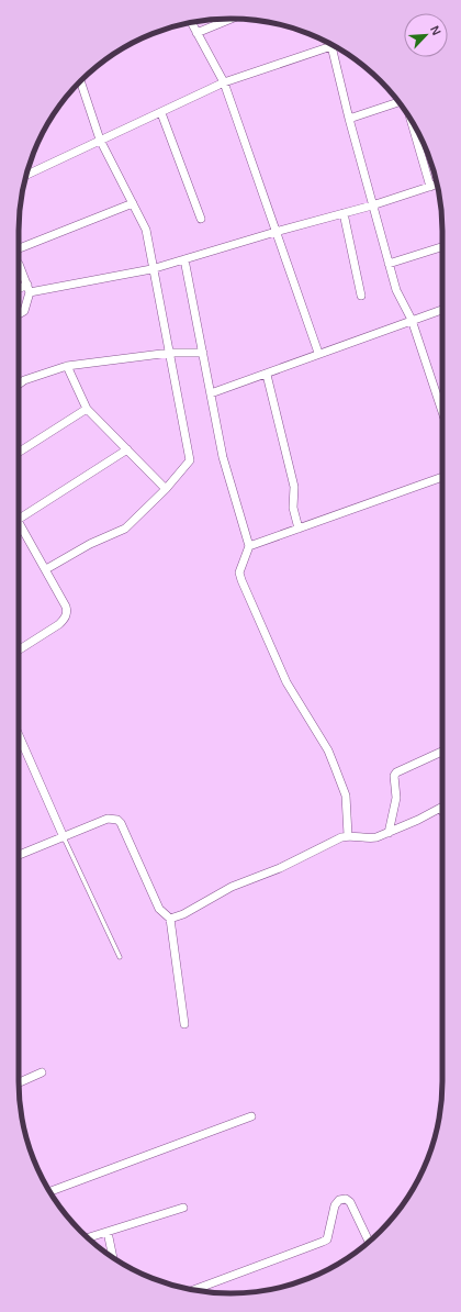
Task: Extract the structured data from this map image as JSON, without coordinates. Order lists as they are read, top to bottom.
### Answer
{
  "north": "top right"
}
